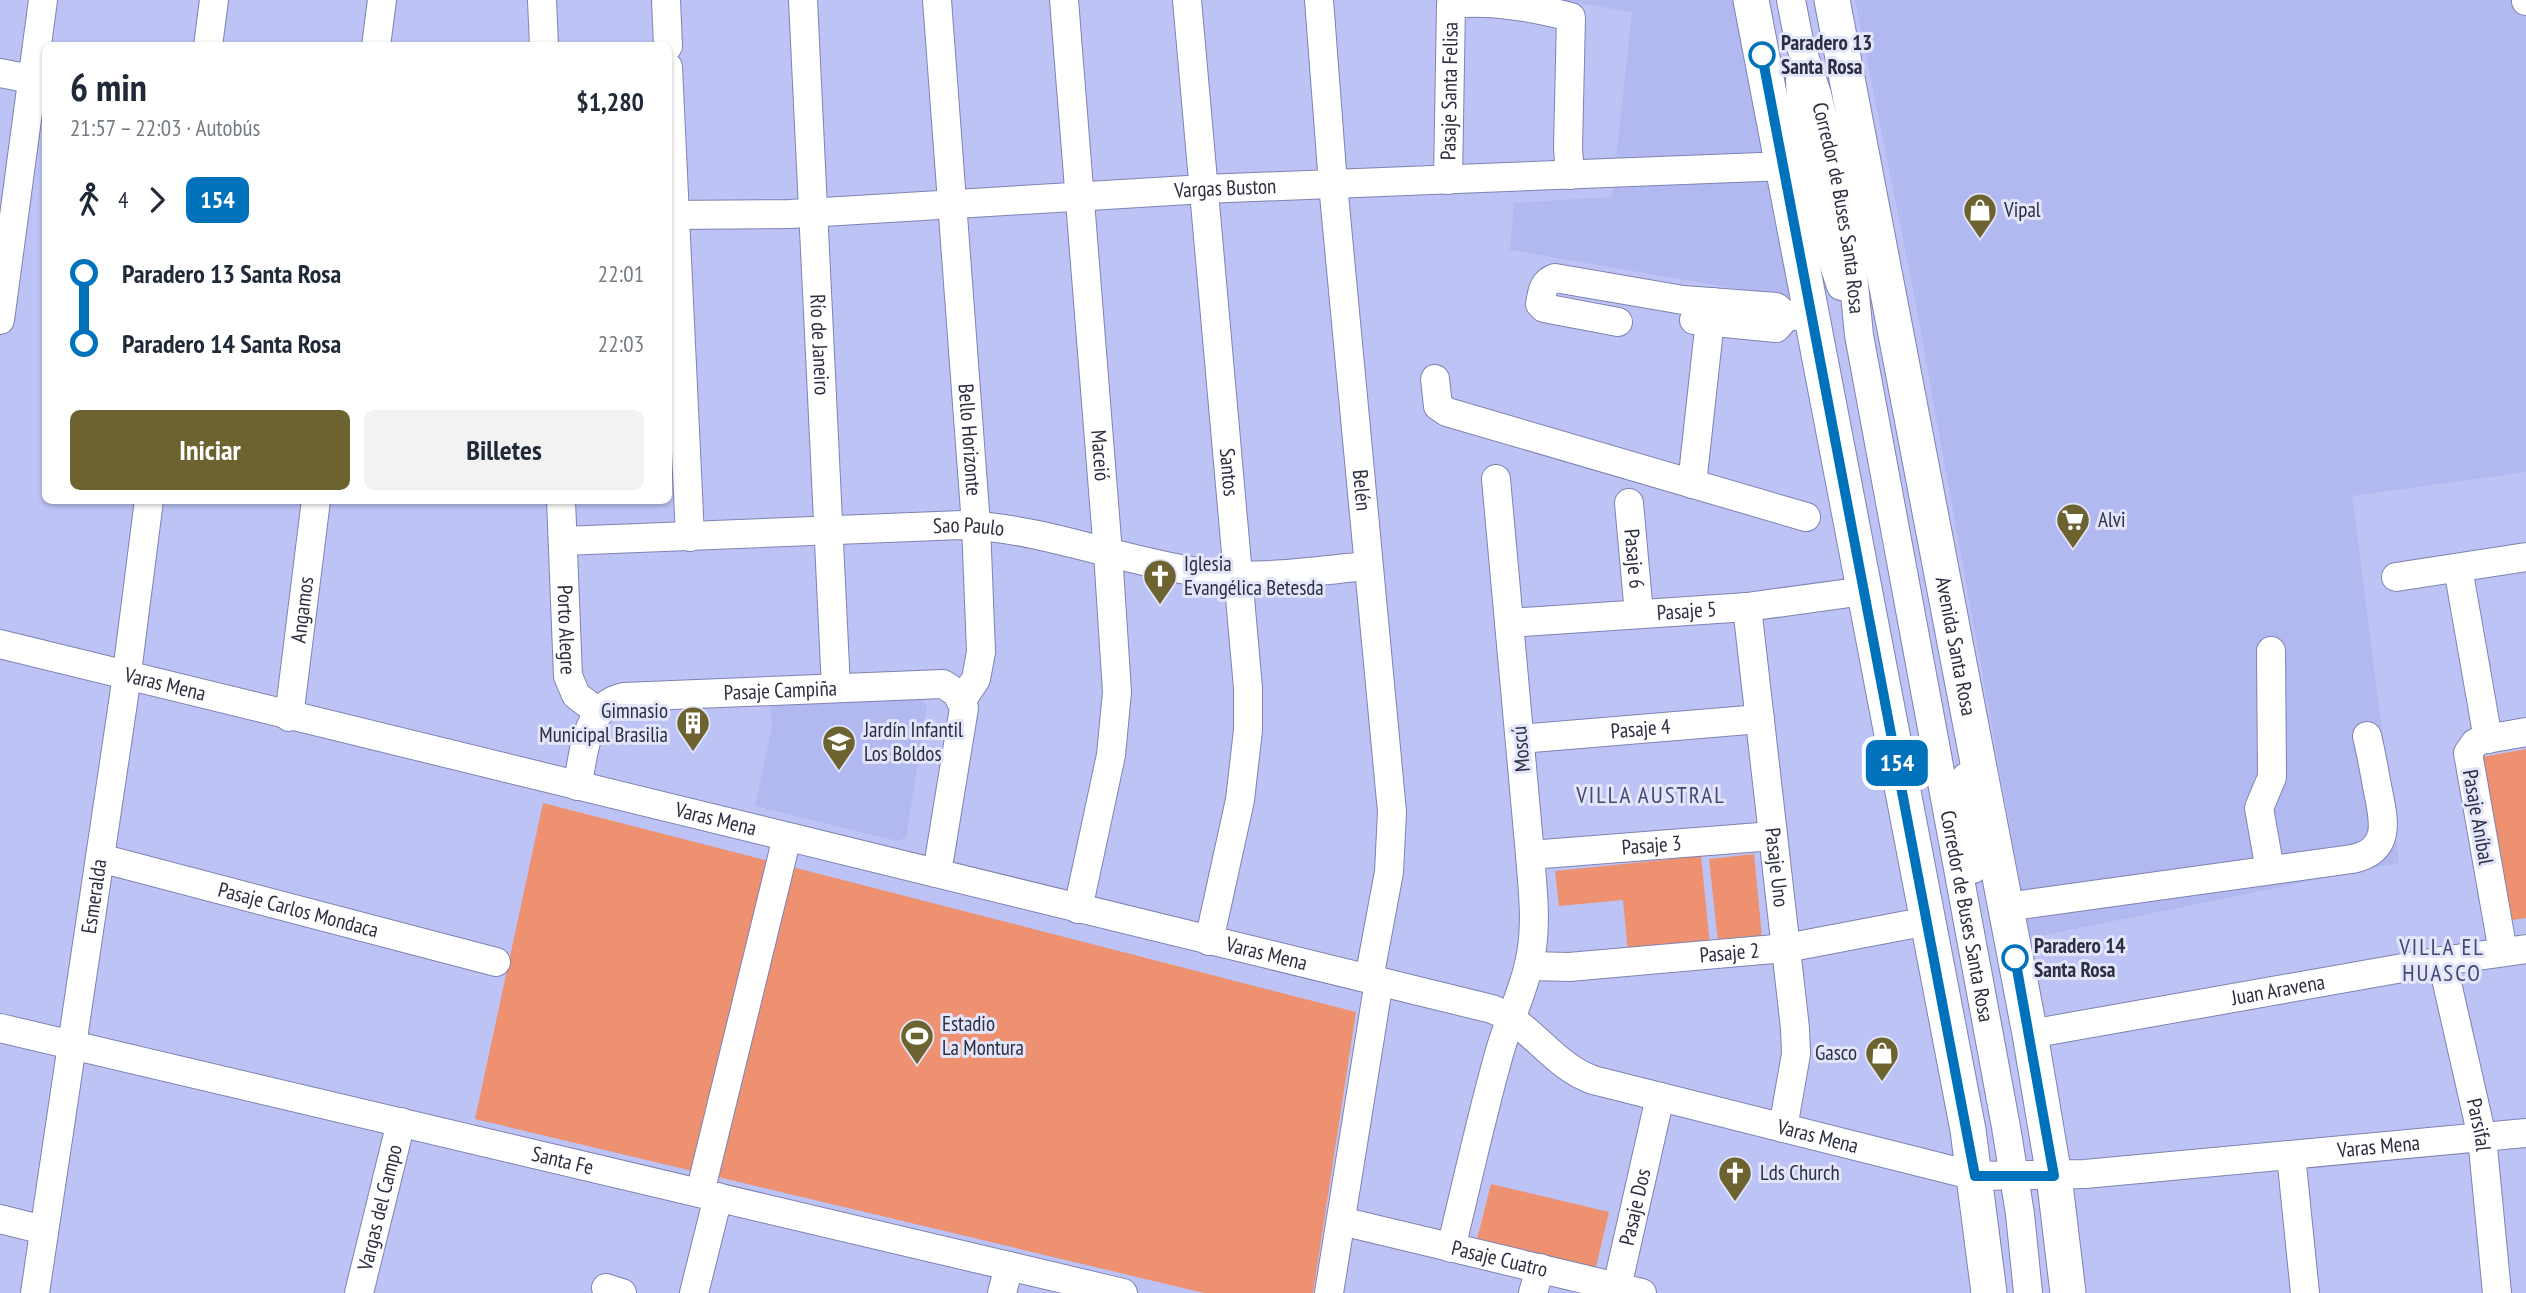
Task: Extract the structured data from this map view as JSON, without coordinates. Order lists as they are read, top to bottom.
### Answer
{
  "streets": {
    "main road": ["Avenida Santa Rosa"],
    "street": [
      "Pasaje Santa Felisa",
      "Vargas Buston",
      "Corredor de Buses Santa Rosa",
      "Río de Janeiro",
      "Bello Horizonte",
      "Maceió",
      "Santos",
      "Belén",
      "Sao Paulo",
      "Pasaje 6",
      "Angamos",
      "Pasaje 5",
      "Porto Alegre",
      "Varas Mena",
      "Pasaje Campiña",
      "Pasaje 4",
      "Moscú",
      "Pasaje Aníbal",
      "Pasaje 3",
      "Pasaje Uno",
      "Esmeralda",
      "Pasaje Carlos Mondaca",
      "Pasaje 2",
      "Juan Aravena",
      "Parsifal",
      "Santa Fe",
      "Pasaje Dos",
      "Vargas del Campo",
      "Pasaje Cuatro"
    ]
  },
  "crossings": [
    ["Pasaje Santa Felisa", "Vargas Buston"],
    ["Vargas Buston", "Río de Janeiro"],
    ["Vargas Buston", "Bello Horizonte"],
    ["Vargas Buston", "Maceió"],
    ["Vargas Buston", "Santos"],
    ["Vargas Buston", "Belén"],
    ["Corredor de Buses Santa Rosa", "Varas Mena"],
    ["Río de Janeiro", "Sao Paulo"],
    ["Río de Janeiro", "Pasaje Campiña"],
    ["Bello Horizonte", "Sao Paulo"],
    ["Bello Horizonte", "Varas Mena"],
    ["Bello Horizonte", "Pasaje Campiña"],
    ["Maceió", "Sao Paulo"],
    ["Maceió", "Varas Mena"],
    ["Santos", "Sao Paulo"],
    ["Santos", "Varas Mena"],
    ["Belén", "Sao Paulo"],
    ["Belén", "Varas Mena"],
    ["Sao Paulo", "Porto Alegre"],
    ["Pasaje 6", "Pasaje 5"],
    ["Angamos", "Varas Mena"],
    ["Pasaje 5", "Moscú"],
    ["Pasaje 5", "Pasaje Uno"],
    ["Porto Alegre", "Pasaje Campiña"],
    ["Avenida Santa Rosa", "Varas Mena"],
    ["Avenida Santa Rosa", "Juan Aravena"],
    ["Varas Mena", "Moscú"],
    ["Varas Mena", "Pasaje Uno"],
    ["Varas Mena", "Esmeralda"],
    ["Varas Mena", "Parsifal"],
    ["Varas Mena", "Pasaje Dos"],
    ["Pasaje 4", "Moscú"],
    ["Pasaje 4", "Pasaje Uno"],
    ["Moscú", "Pasaje 3"],
    ["Moscú", "Pasaje 2"],
    ["Pasaje Aníbal", "Juan Aravena"],
    ["Pasaje 3", "Pasaje Uno"],
    ["Pasaje Uno", "Pasaje 2"],
    ["Esmeralda", "Pasaje Carlos Mondaca"],
    ["Esmeralda", "Santa Fe"],
    ["Juan Aravena", "Parsifal"],
    ["Santa Fe", "Vargas del Campo"],
    ["Pasaje Dos", "Pasaje Cuatro"]
  ],
  "districts": ["VILLA AUSTRAL", "VILLA EL HUASCO"],
  "places": {
    "other": ["Paradero 13 Santa Rosa", "Paradero 14 Santa Rosa"],
    "shop": ["Vipal", "Gasco"],
    "supermarket": ["Alvi"],
    "church": ["Iglesia Evangélica Betesda", "Lds Church"],
    "building": ["Gimnasio Municipal Brasilia"],
    "school or university": ["Jardín Infantil Los Boldos"],
    "sports": ["Estadio La Montura"]
  },
  "lines": ["bus line 154"],
  "page": {
    "on_map": "154",
    "heading": ["6 min", "21:57 – 22:03 · Autobús", "$1,280"],
    "legs": ["4", "154"],
    "list": [
      {
        "name": "Paradero 13 Santa Rosa",
        "value": "22:01"
      },
      {
        "name": "Paradero 14 Santa Rosa",
        "value": "22:03"
      }
    ],
    "buttons": ["Iniciar", "Billetes"]
  }
}
